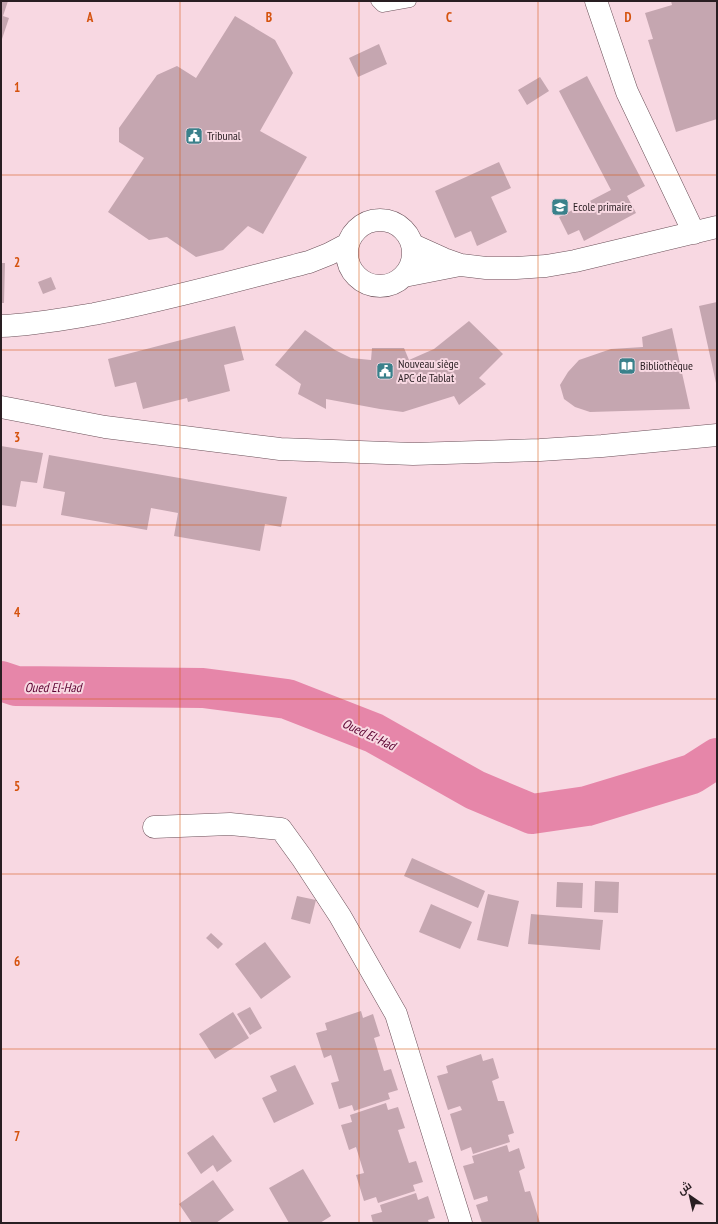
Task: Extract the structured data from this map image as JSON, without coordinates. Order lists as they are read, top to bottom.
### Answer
{
  "water": ["Oued El-Had"],
  "places": {
    "public building": ["Tribunal", "Nouveau siège APC de Tablat"],
    "school or university": ["Ecole primaire"],
    "library": ["Bibliothèque"]
  },
  "north": "top left",
  "grid": {
    "columns": [
      "A",
      "B",
      "C",
      "D"
    ],
    "rows": [
      "1",
      "2",
      "3",
      "4",
      "5",
      "6",
      "7"
    ]
  }
}
